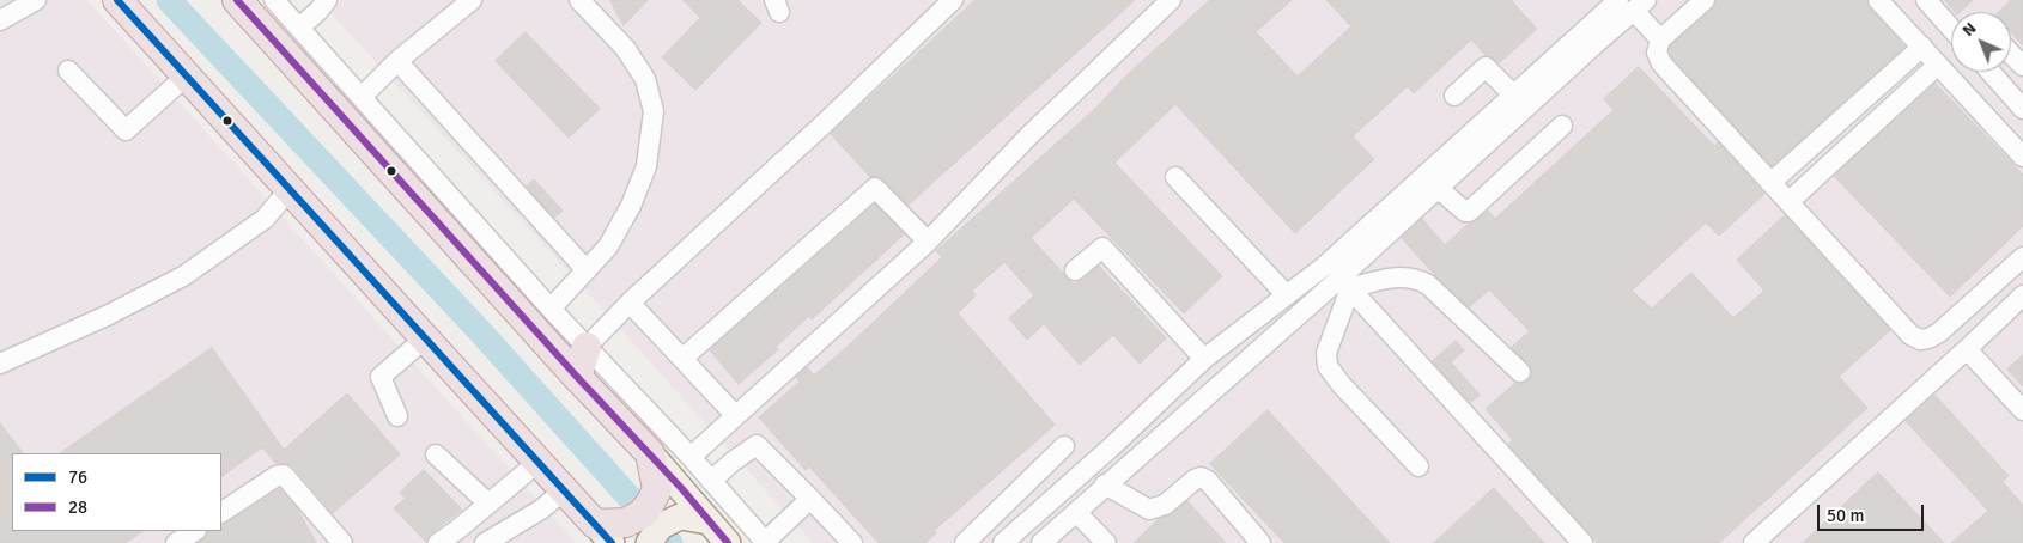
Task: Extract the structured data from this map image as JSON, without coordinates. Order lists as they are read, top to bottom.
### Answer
{
  "lines": ["transit line 76", "transit line 28"],
  "legend": ["76", "28"],
  "scale_bar": "50 m",
  "north": "top left"
}
